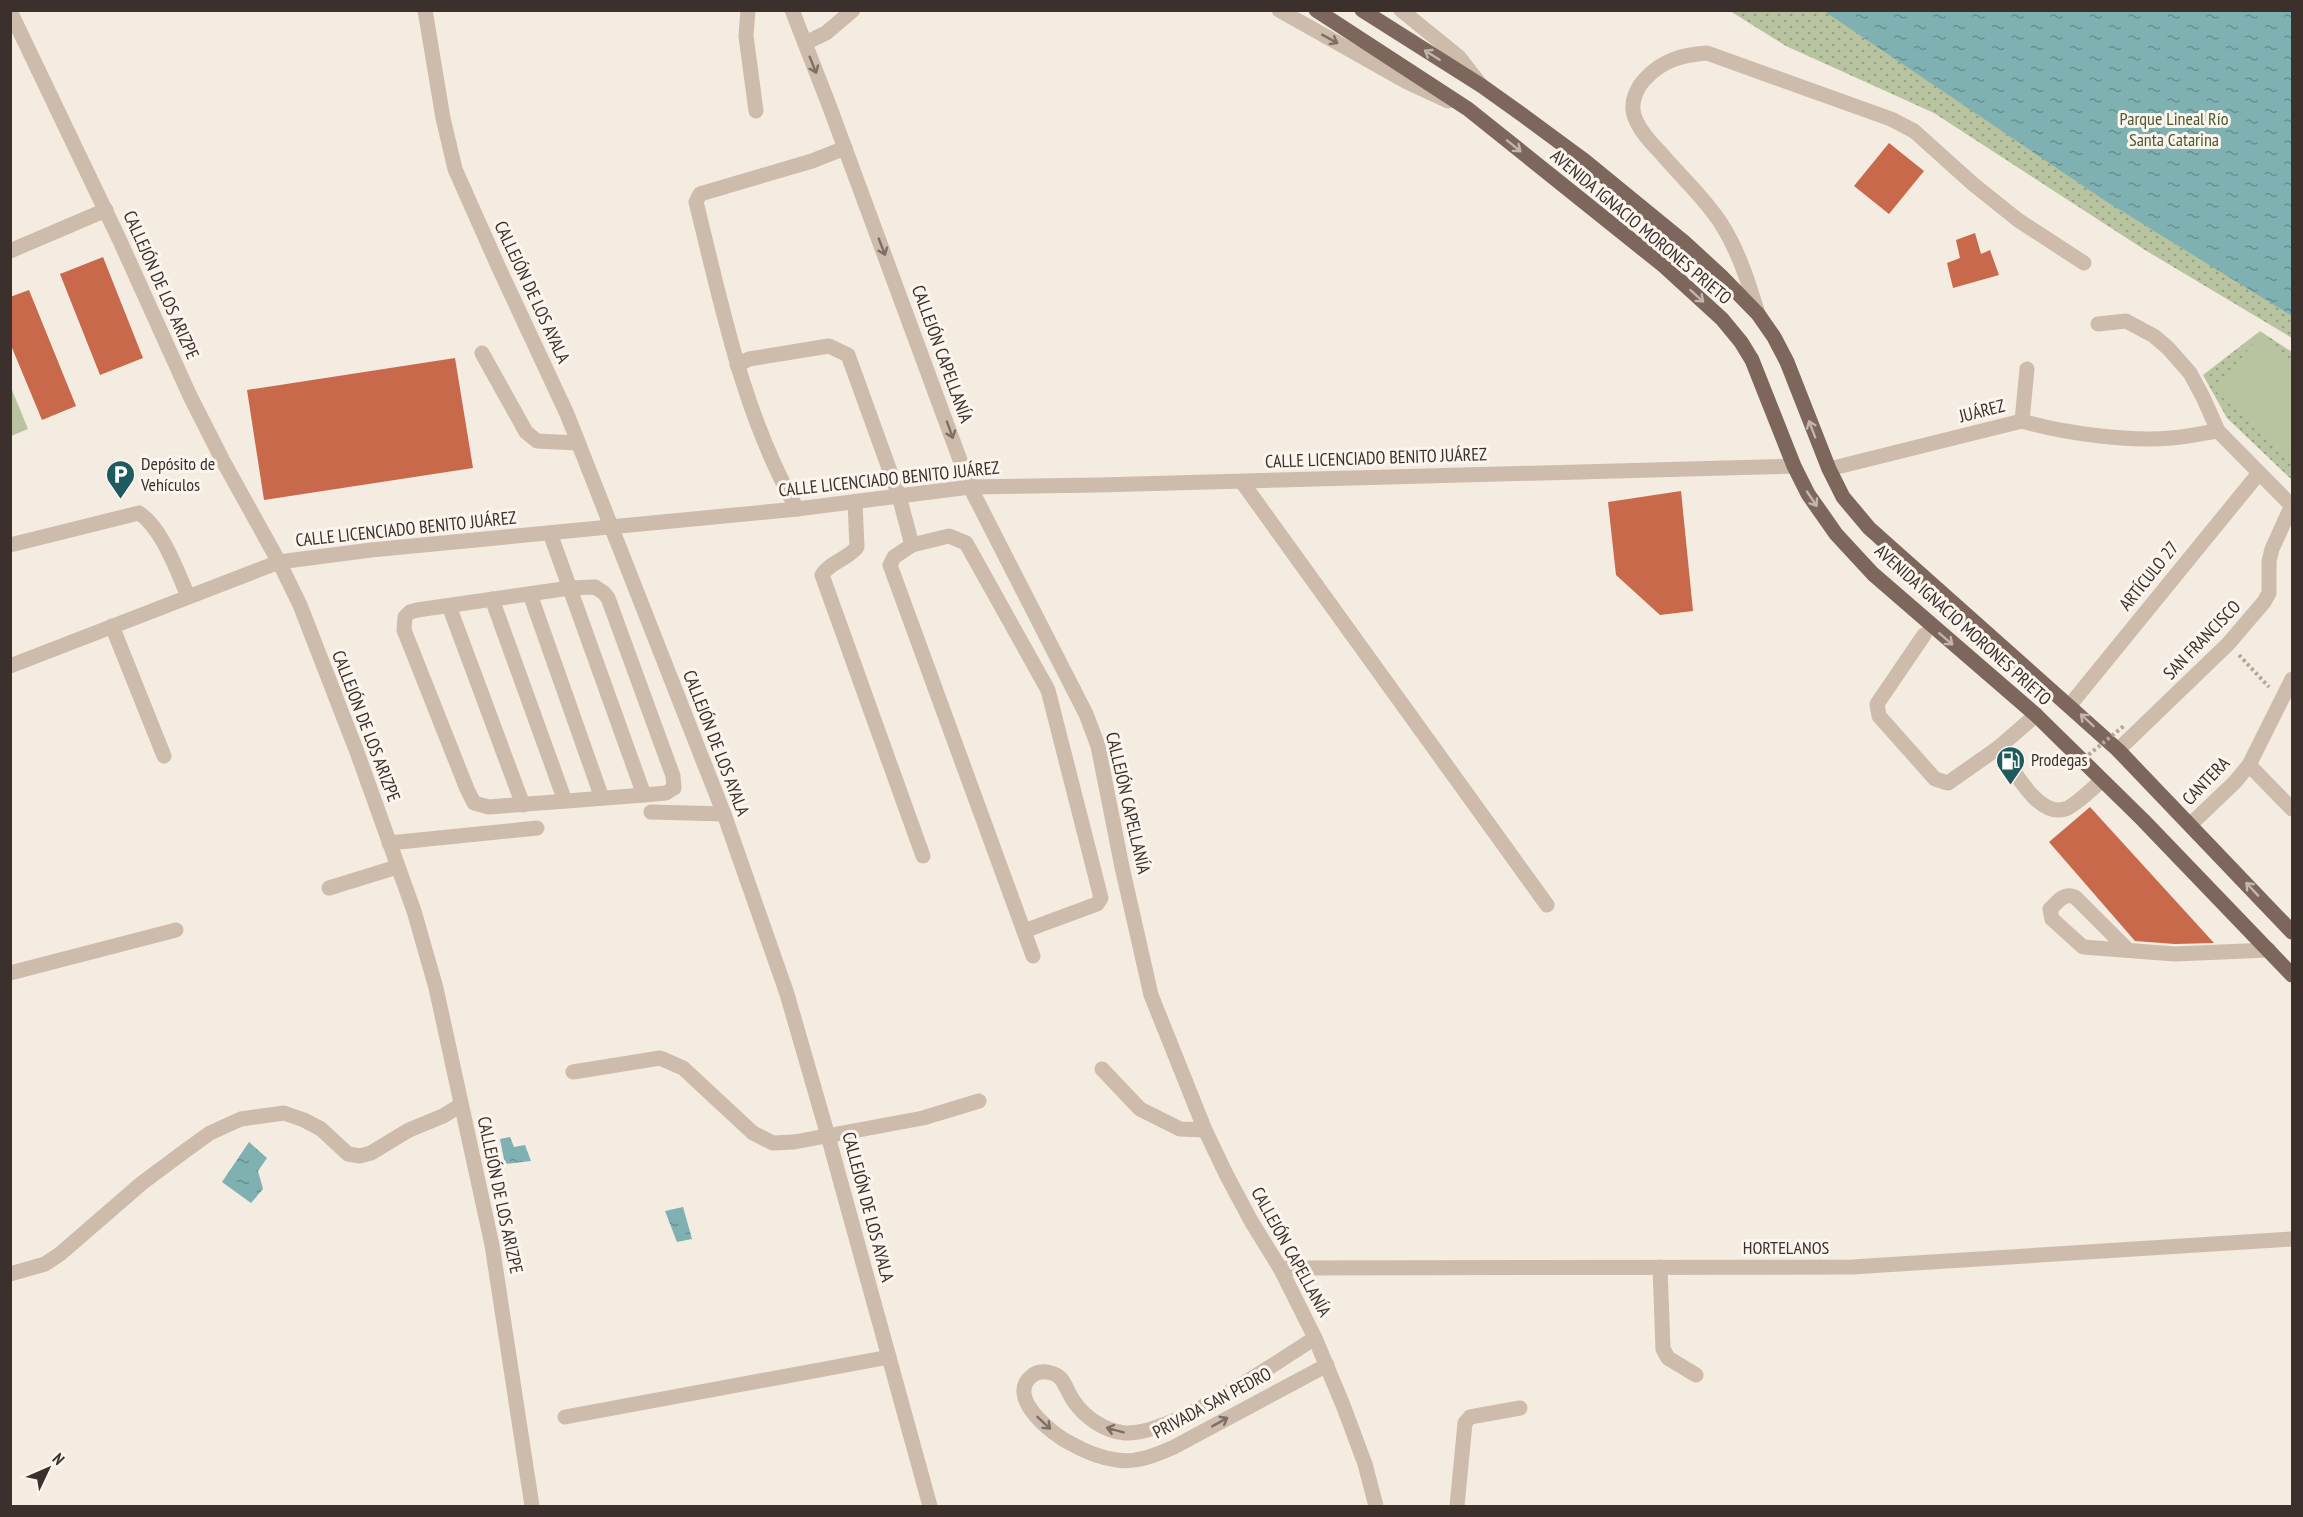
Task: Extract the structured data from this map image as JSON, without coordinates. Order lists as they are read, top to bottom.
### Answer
{
  "streets": {
    "main road": ["AVENIDA IGNACIO MORONES PRIETO"],
    "street": [
      "CALLEJÓN DE LOS ARIZPE",
      "CALLEJÓN DE LOS AYALA",
      "CALLEJÓN CAPELLANÍA",
      "JUÁREZ",
      "CALLE LICENCIADO BENITO JUÁREZ",
      "ARTÍCULO 27",
      "SAN FRANCISCO",
      "CANTERA",
      "HORTELANOS",
      "PRIVADA SAN PEDRO"
    ]
  },
  "crossings": [
    ["AVENIDA IGNACIO MORONES PRIETO", "JUÁREZ"],
    ["AVENIDA IGNACIO MORONES PRIETO", "CALLE LICENCIADO BENITO JUÁREZ"],
    ["AVENIDA IGNACIO MORONES PRIETO", "ARTÍCULO 27"],
    ["AVENIDA IGNACIO MORONES PRIETO", "SAN FRANCISCO"],
    ["AVENIDA IGNACIO MORONES PRIETO", "CANTERA"],
    ["CALLEJÓN DE LOS ARIZPE", "CALLE LICENCIADO BENITO JUÁREZ"],
    ["CALLEJÓN DE LOS AYALA", "CALLE LICENCIADO BENITO JUÁREZ"],
    ["CALLEJÓN CAPELLANÍA", "CALLE LICENCIADO BENITO JUÁREZ"],
    ["CALLEJÓN CAPELLANÍA", "HORTELANOS"],
    ["CALLEJÓN CAPELLANÍA", "PRIVADA SAN PEDRO"]
  ],
  "parks": ["Parque Lineal Río Santa Catarina"],
  "places": {
    "parking": ["Depósito de Vehículos"],
    "fuel station": ["Prodegas"]
  },
  "north": "top right"
}
